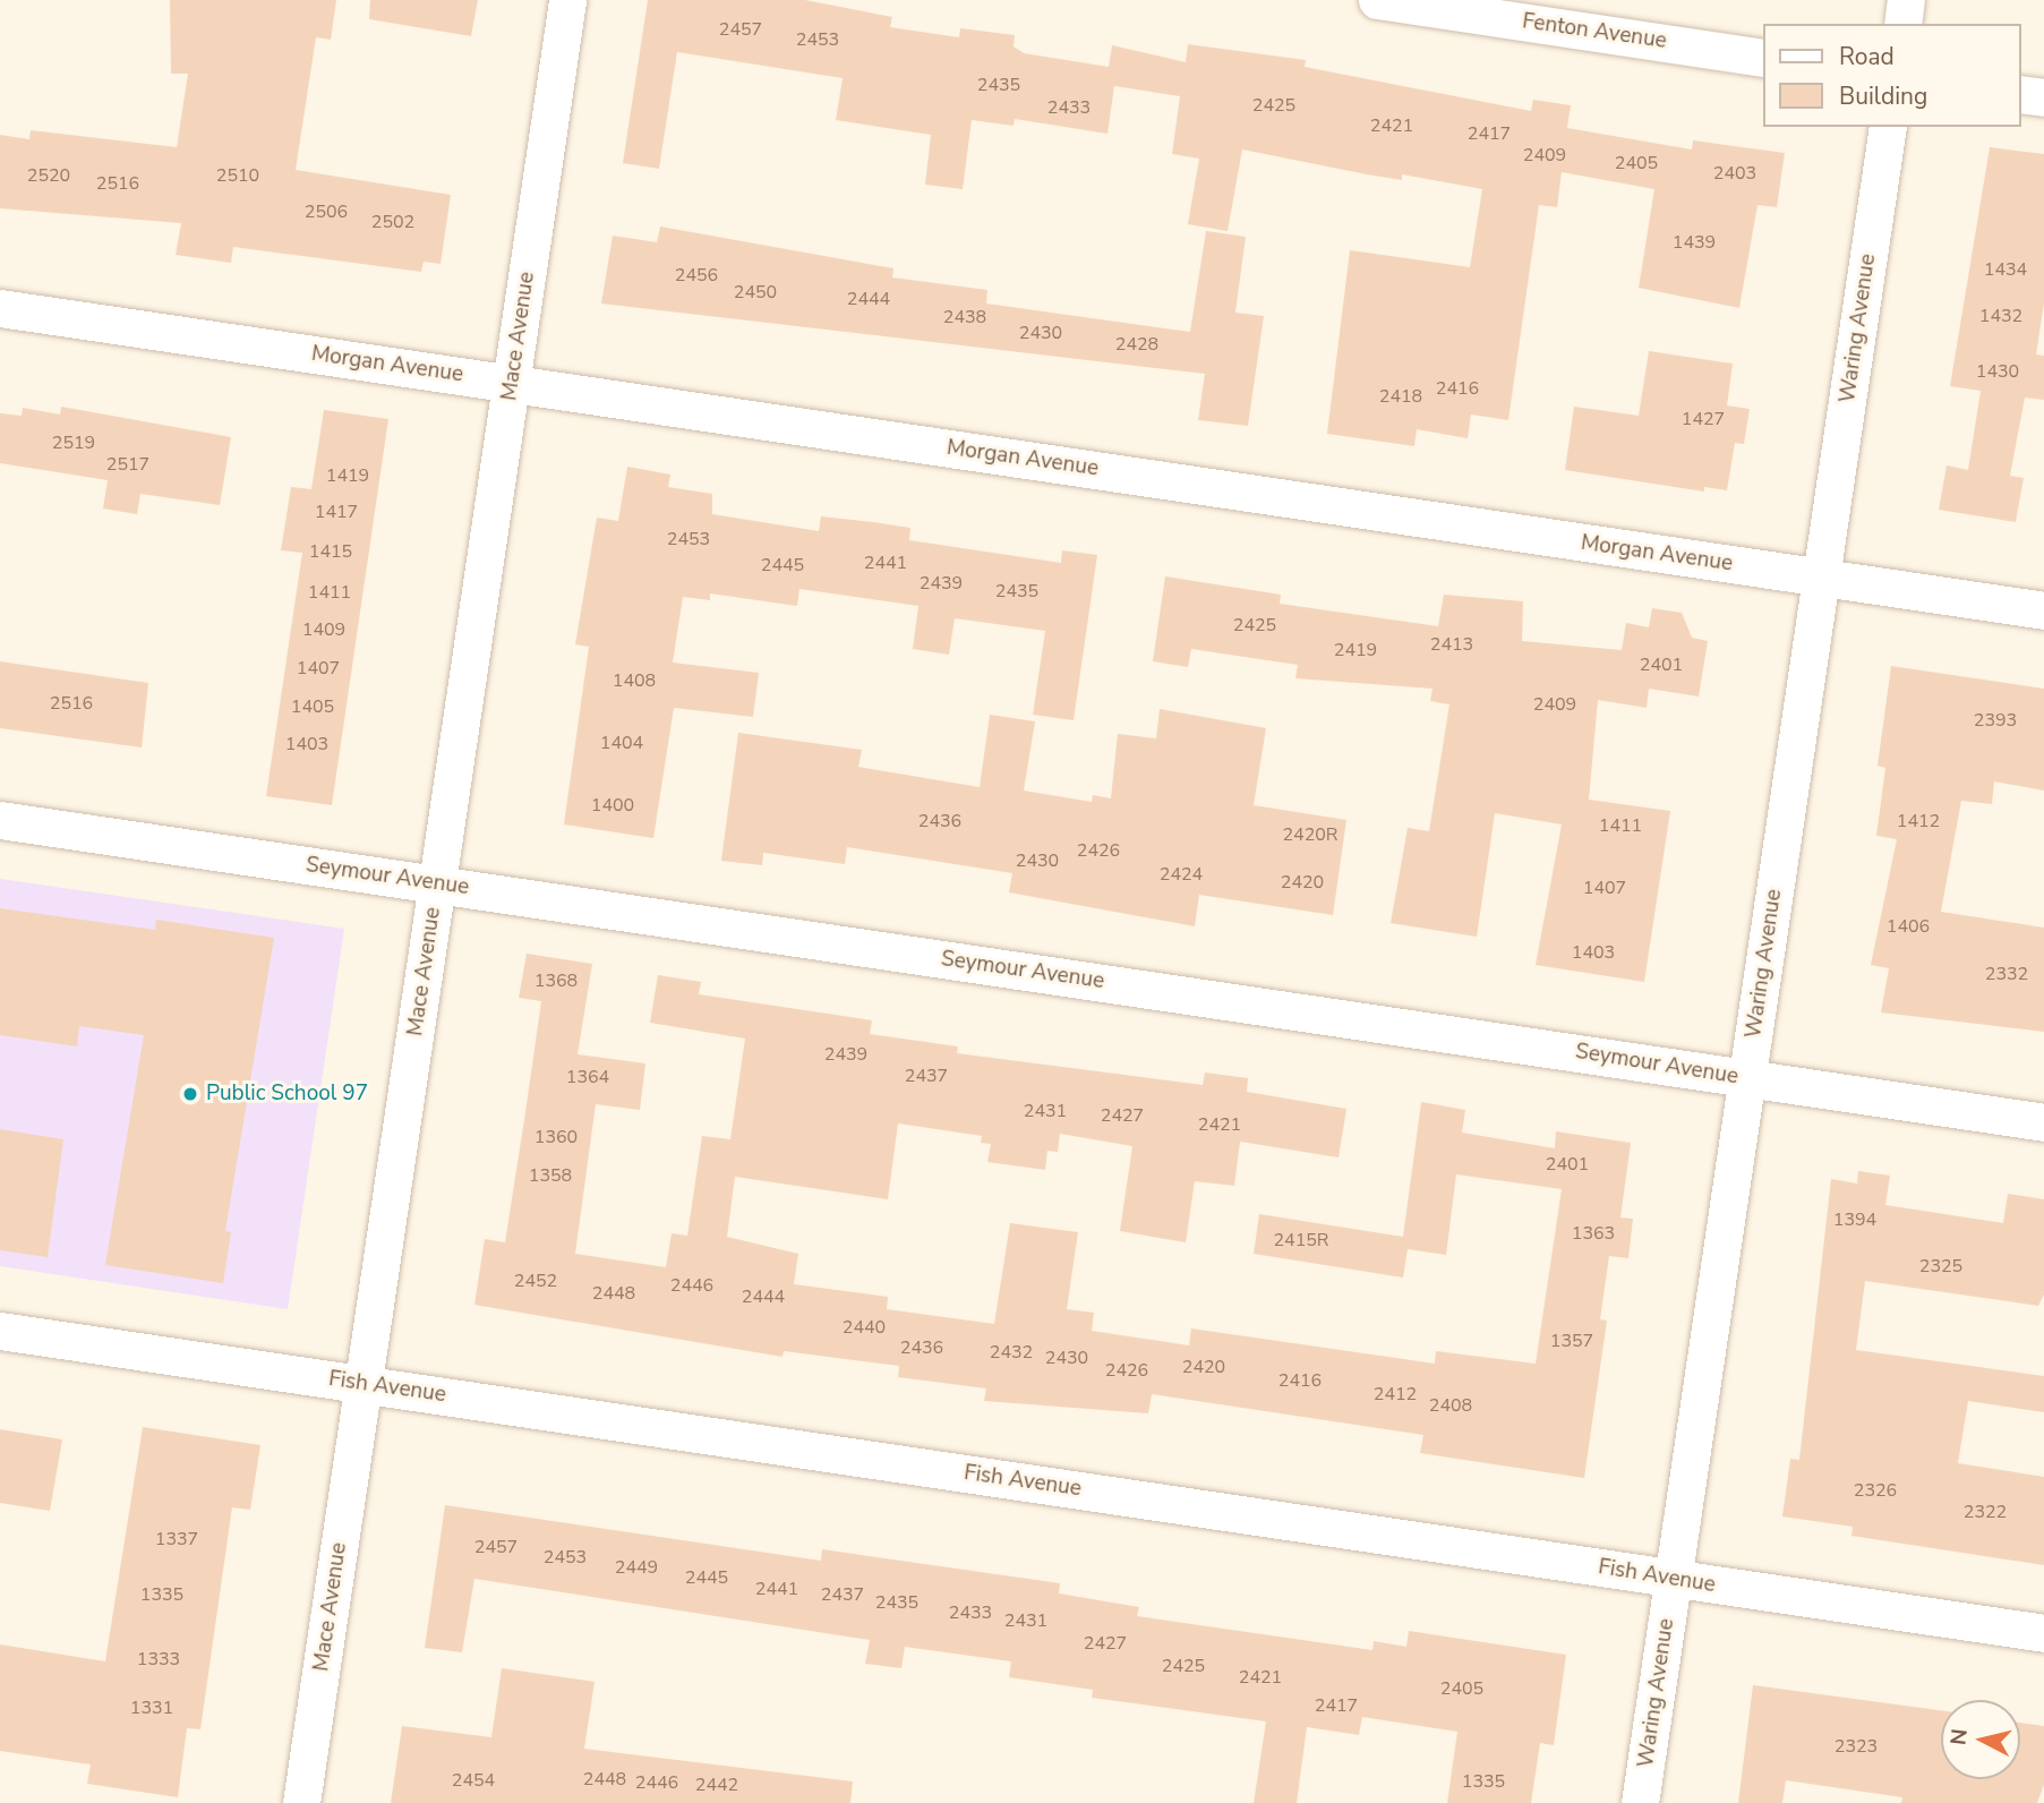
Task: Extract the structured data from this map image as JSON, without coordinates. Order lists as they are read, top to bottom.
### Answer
{
  "streets": {
    "street": [
      "Fenton Avenue",
      "Waring Avenue",
      "Mace Avenue",
      "Morgan Avenue",
      "Seymour Avenue",
      "Fish Avenue"
    ]
  },
  "crossings": [
    ["Waring Avenue", "Morgan Avenue"],
    ["Waring Avenue", "Seymour Avenue"],
    ["Waring Avenue", "Fish Avenue"],
    ["Mace Avenue", "Morgan Avenue"],
    ["Mace Avenue", "Seymour Avenue"],
    ["Mace Avenue", "Fish Avenue"]
  ],
  "places": ["Public School 97"],
  "house_numbers": [
    "2457",
    "2453",
    "2435",
    "2425",
    "2433",
    "2421",
    "2417",
    "2409",
    "2405",
    "2403",
    "2520",
    "2510",
    "2516",
    "2506",
    "2502",
    "1439",
    "1434",
    "2456",
    "2450",
    "2444",
    "1432",
    "2438",
    "2430",
    "2428",
    "1430",
    "2416",
    "2418",
    "1427",
    "2519",
    "2517",
    "1419",
    "1417",
    "2453",
    "1415",
    "2441",
    "2445",
    "2439",
    "2435",
    "1411",
    "2425",
    "1409",
    "2413",
    "2419",
    "2401",
    "1407",
    "1408",
    "2516",
    "2409",
    "1405",
    "2393",
    "1404",
    "1403",
    "1400",
    "2436",
    "1412",
    "1411",
    "2420R",
    "2426",
    "2430",
    "2424",
    "2420",
    "1407",
    "1406",
    "1403",
    "2332",
    "1368",
    "2439",
    "2437",
    "1364",
    "2431",
    "2427",
    "2421",
    "1360",
    "2401",
    "1358",
    "1394",
    "1363",
    "2415R",
    "2325",
    "2452",
    "2446",
    "2448",
    "2444",
    "2440",
    "1357",
    "2436",
    "2432",
    "2430",
    "2420",
    "2426",
    "2416",
    "2412",
    "2408",
    "2326",
    "2322",
    "1337",
    "2457",
    "2453",
    "2449",
    "2445",
    "2441",
    "1335",
    "2437",
    "2435",
    "2433",
    "2431",
    "2427",
    "1333",
    "2425",
    "2421",
    "2405",
    "2417",
    "1331",
    "2323",
    "2448",
    "2454",
    "1335",
    "2446",
    "2442"
  ],
  "legend": ["Road", "Building"],
  "north": "left"
}
